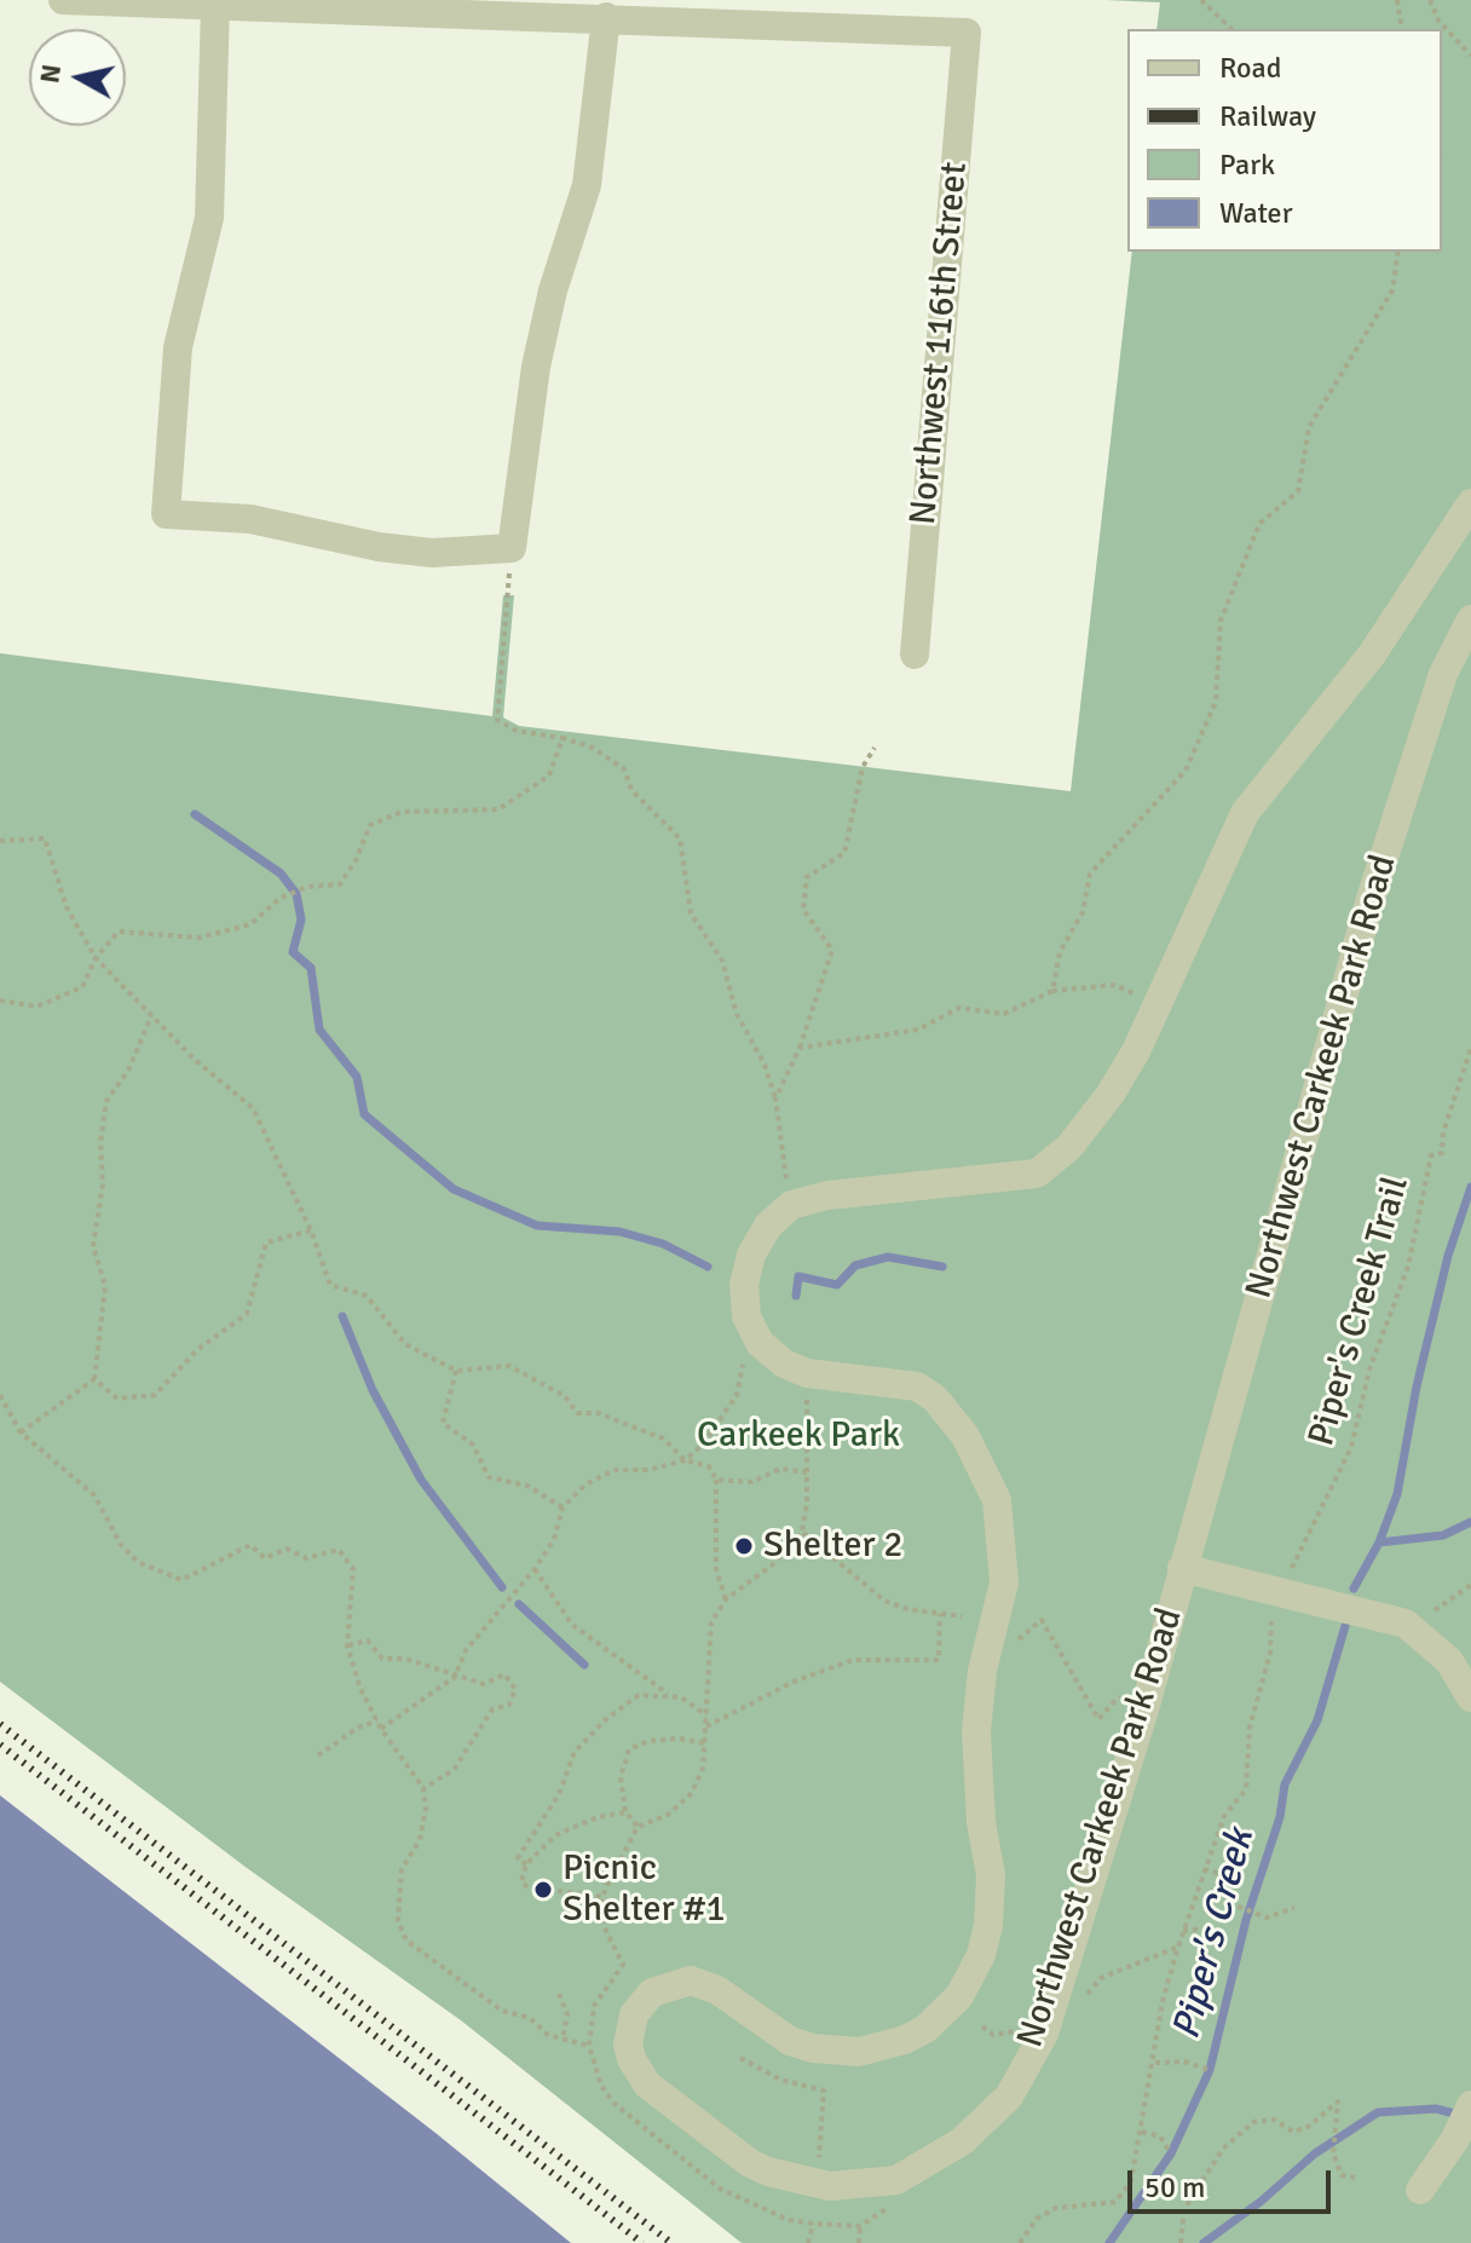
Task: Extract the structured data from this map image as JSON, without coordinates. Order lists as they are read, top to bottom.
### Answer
{
  "streets": {
    "street": ["Northwest 116th Street", "Northwest Carkeek Park Road"],
    "path": ["Piper's Creek Trail"]
  },
  "water": ["Piper's Creek"],
  "parks": ["Carkeek Park"],
  "places": ["Shelter 2", "Picnic Shelter #1"],
  "legend": [
    "Road",
    "Railway",
    "Park",
    "Water"
  ],
  "scale_bar": "50 m",
  "north": "left"
}
